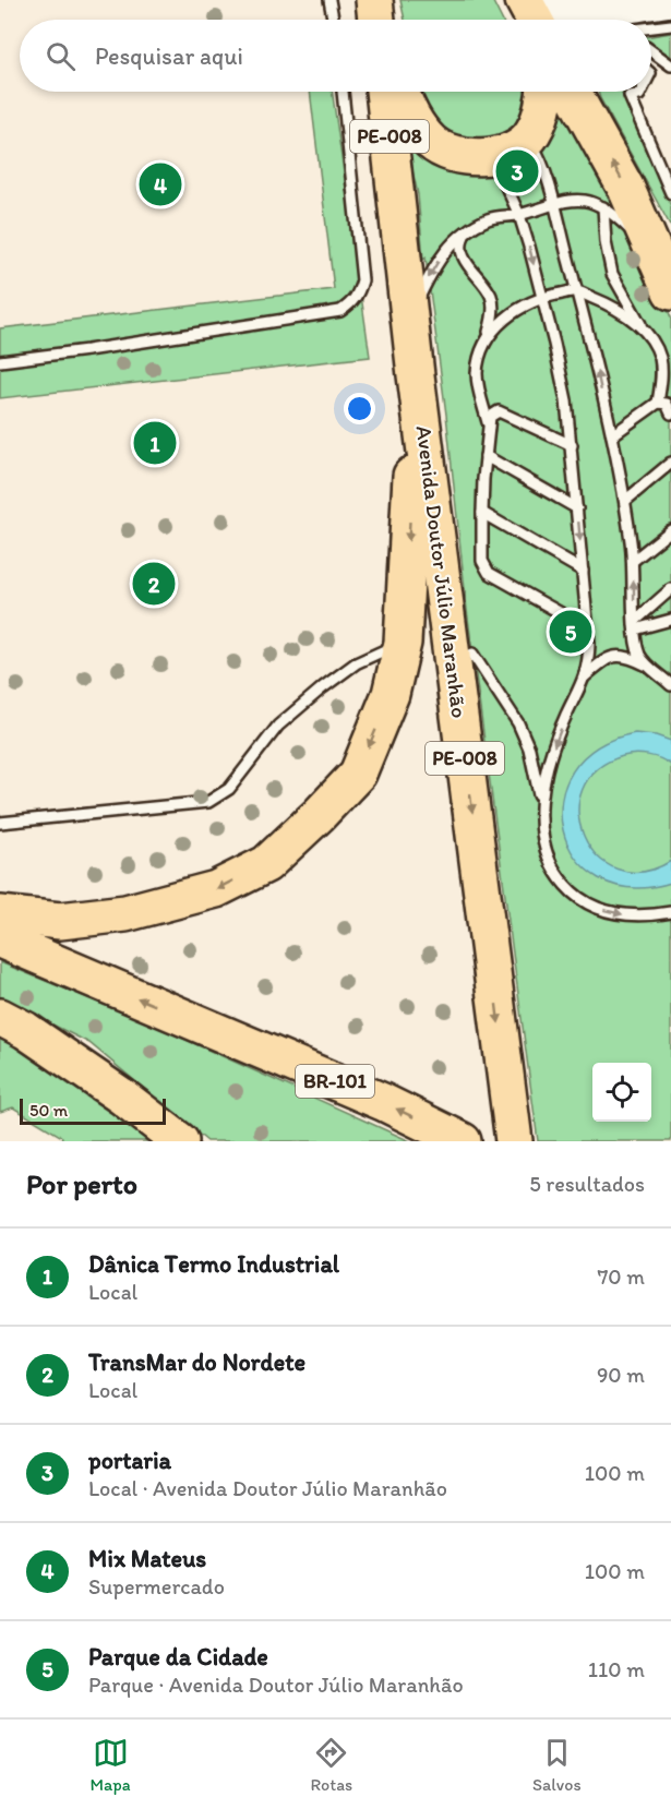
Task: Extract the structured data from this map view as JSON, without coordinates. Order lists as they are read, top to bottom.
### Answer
{
  "streets": {
    "highway": ["PE-008", "Avenida Doutor Júlio Maranhão", "BR-101"]
  },
  "scale_bar": "50 m",
  "page": {
    "search": "Pesquisar aqui",
    "pins": [
      "3",
      "4",
      "1",
      "2",
      "5"
    ],
    "scale": "50 m",
    "heading": ["Por perto", "5 resultados"],
    "list": [
      {
        "mark": "1",
        "name": "Dânica Termo Industrial",
        "note": "Local",
        "value": "70 m"
      },
      {
        "mark": "2",
        "name": "TransMar do Nordete",
        "note": "Local",
        "value": "90 m"
      },
      {
        "mark": "3",
        "name": "portaria",
        "note": "Local · Avenida Doutor Júlio Maranhão",
        "value": "100 m"
      },
      {
        "mark": "4",
        "name": "Mix Mateus",
        "note": "Supermercado",
        "value": "100 m"
      },
      {
        "mark": "5",
        "name": "Parque da Cidade",
        "note": "Parque · Avenida Doutor Júlio Maranhão",
        "value": "110 m"
      }
    ],
    "nav": ["Mapa", "Rotas", "Salvos"]
  }
}
